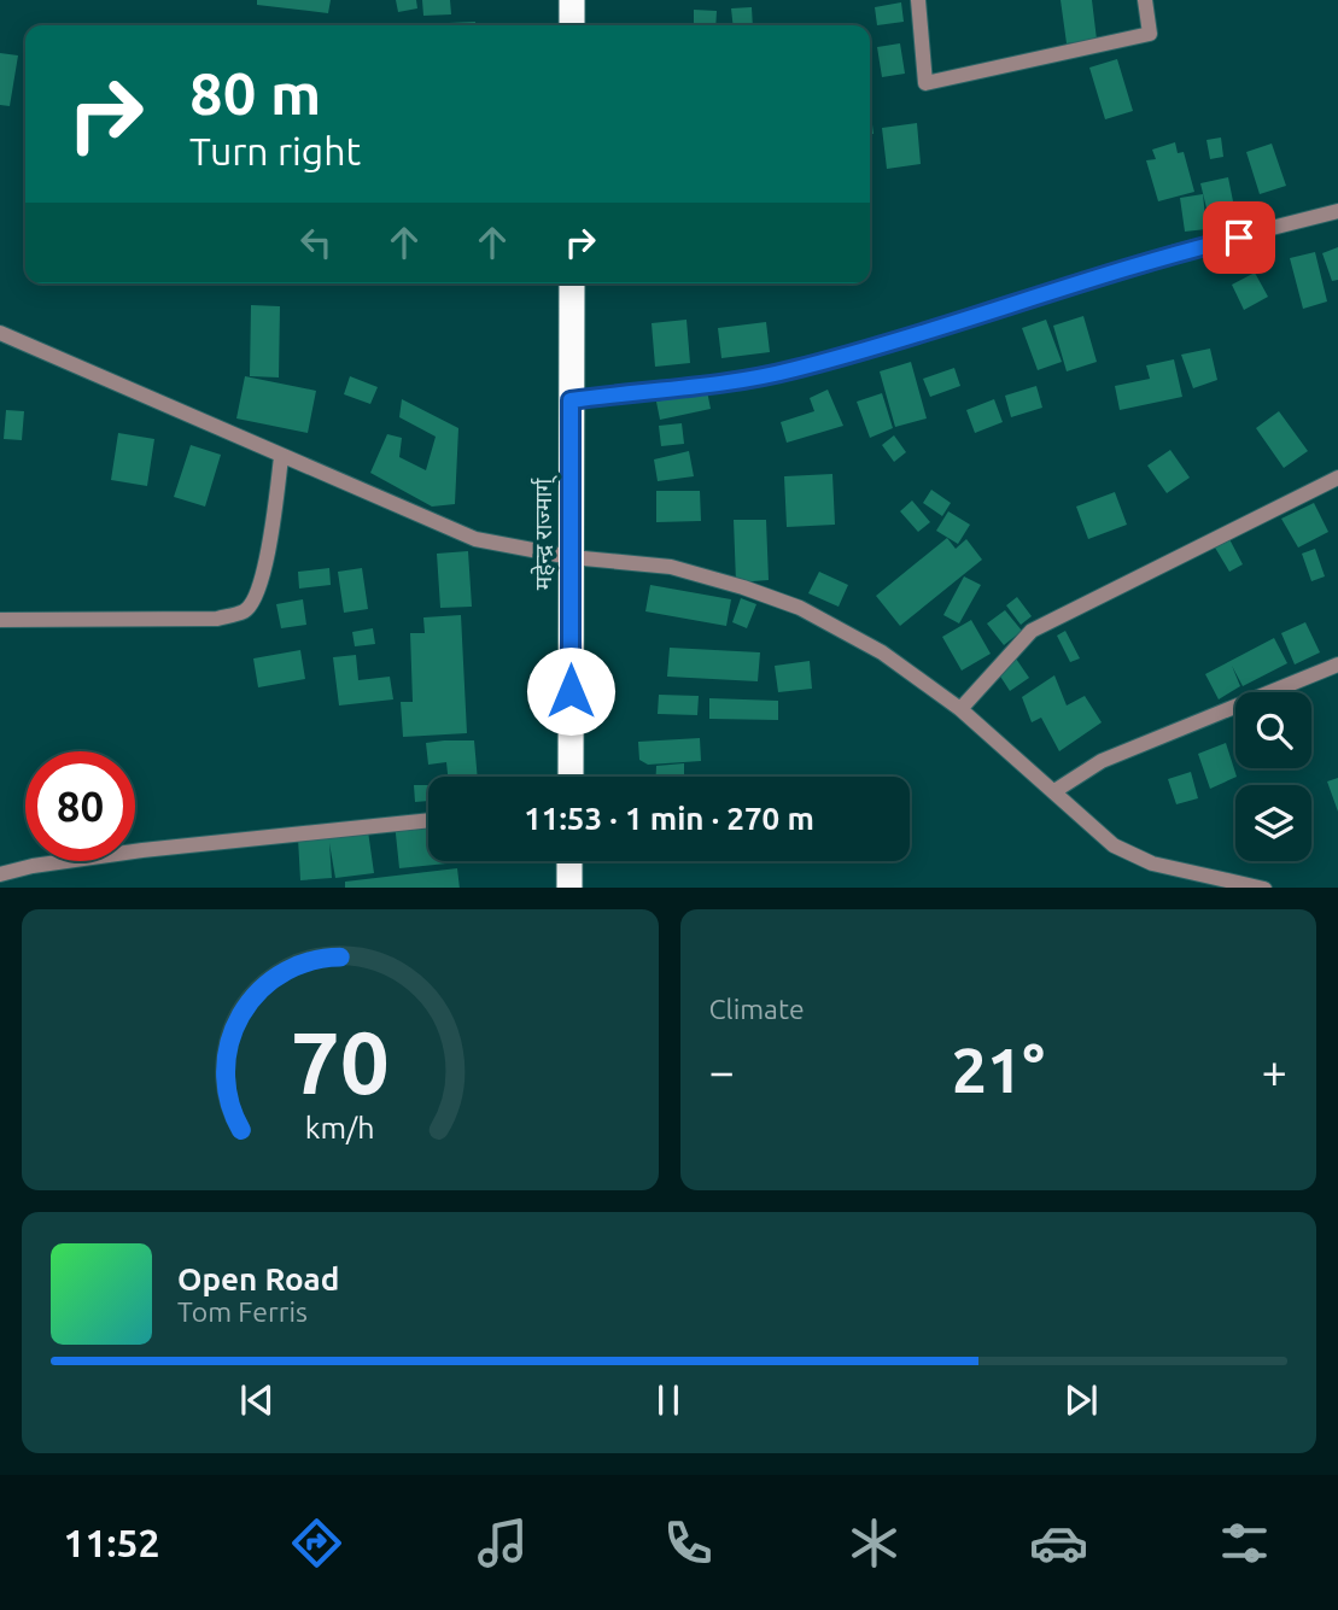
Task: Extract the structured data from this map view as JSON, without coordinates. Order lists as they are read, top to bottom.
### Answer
{
  "streets": {
    "highway": ["महेन्द्र राज्मार्ग्"]
  },
  "page": {
    "turn": ["80 m", "Turn right"],
    "limit": "80",
    "trip": "11:53 · 1 min · 270 m",
    "tile": "Climate",
    "heat": ["−", "21°", "+"],
    "song": ["Open Road", "Tom Ferris"],
    "tabs": "11:52",
    "gauge": ["70", "km/h"]
  }
}
